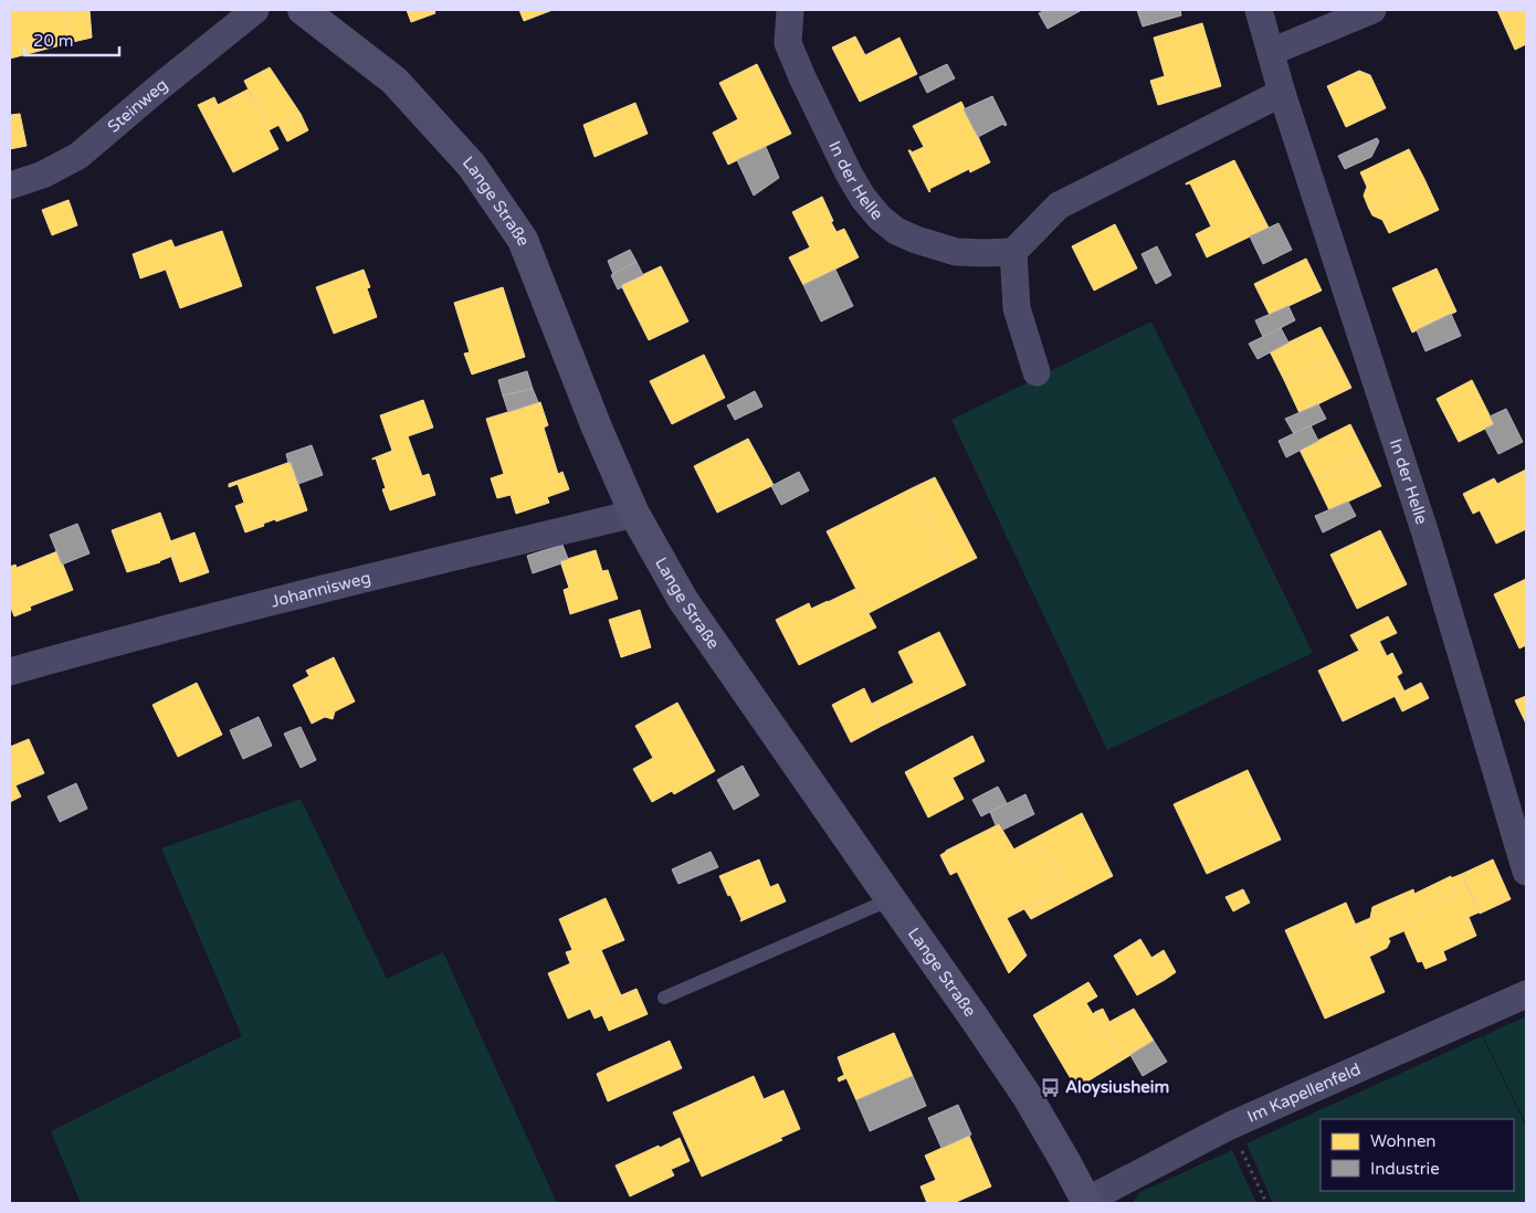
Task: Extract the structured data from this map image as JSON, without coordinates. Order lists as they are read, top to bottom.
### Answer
{
  "streets": {
    "main road": ["Lange Straße"],
    "street": [
      "Steinweg",
      "In der Helle",
      "Johannisweg",
      "Im Kapellenfeld"
    ]
  },
  "crossings": [
    ["Lange Straße", "Johannisweg"],
    ["Lange Straße", "Im Kapellenfeld"]
  ],
  "places": {
    "bus stop": ["Aloysiusheim"]
  },
  "legend": ["Wohnen", "Industrie"],
  "scale_bar": "20 m"
}
